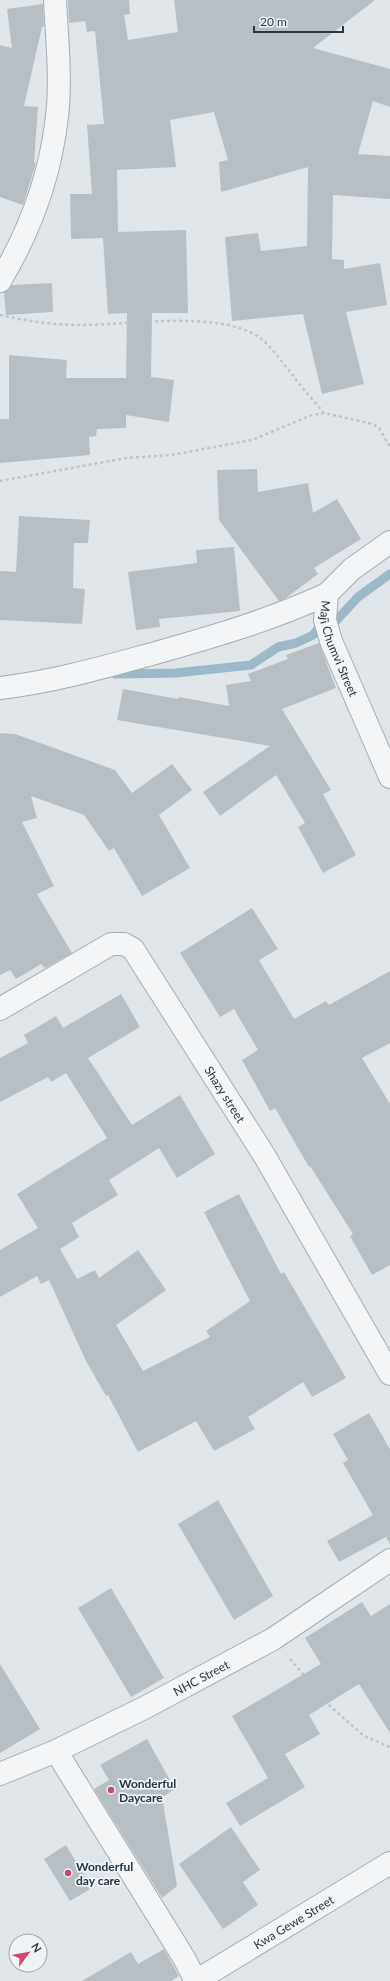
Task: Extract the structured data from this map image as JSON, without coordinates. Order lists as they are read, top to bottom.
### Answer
{
  "streets": {
    "street": [
      "Maji Chumvi Street",
      "Shazy street",
      "NHC Street",
      "Kwa Gewe Street"
    ]
  },
  "places": ["Wonderful Daycare", "Wonderful day care"],
  "scale_bar": "20 m",
  "north": "top right"
}
